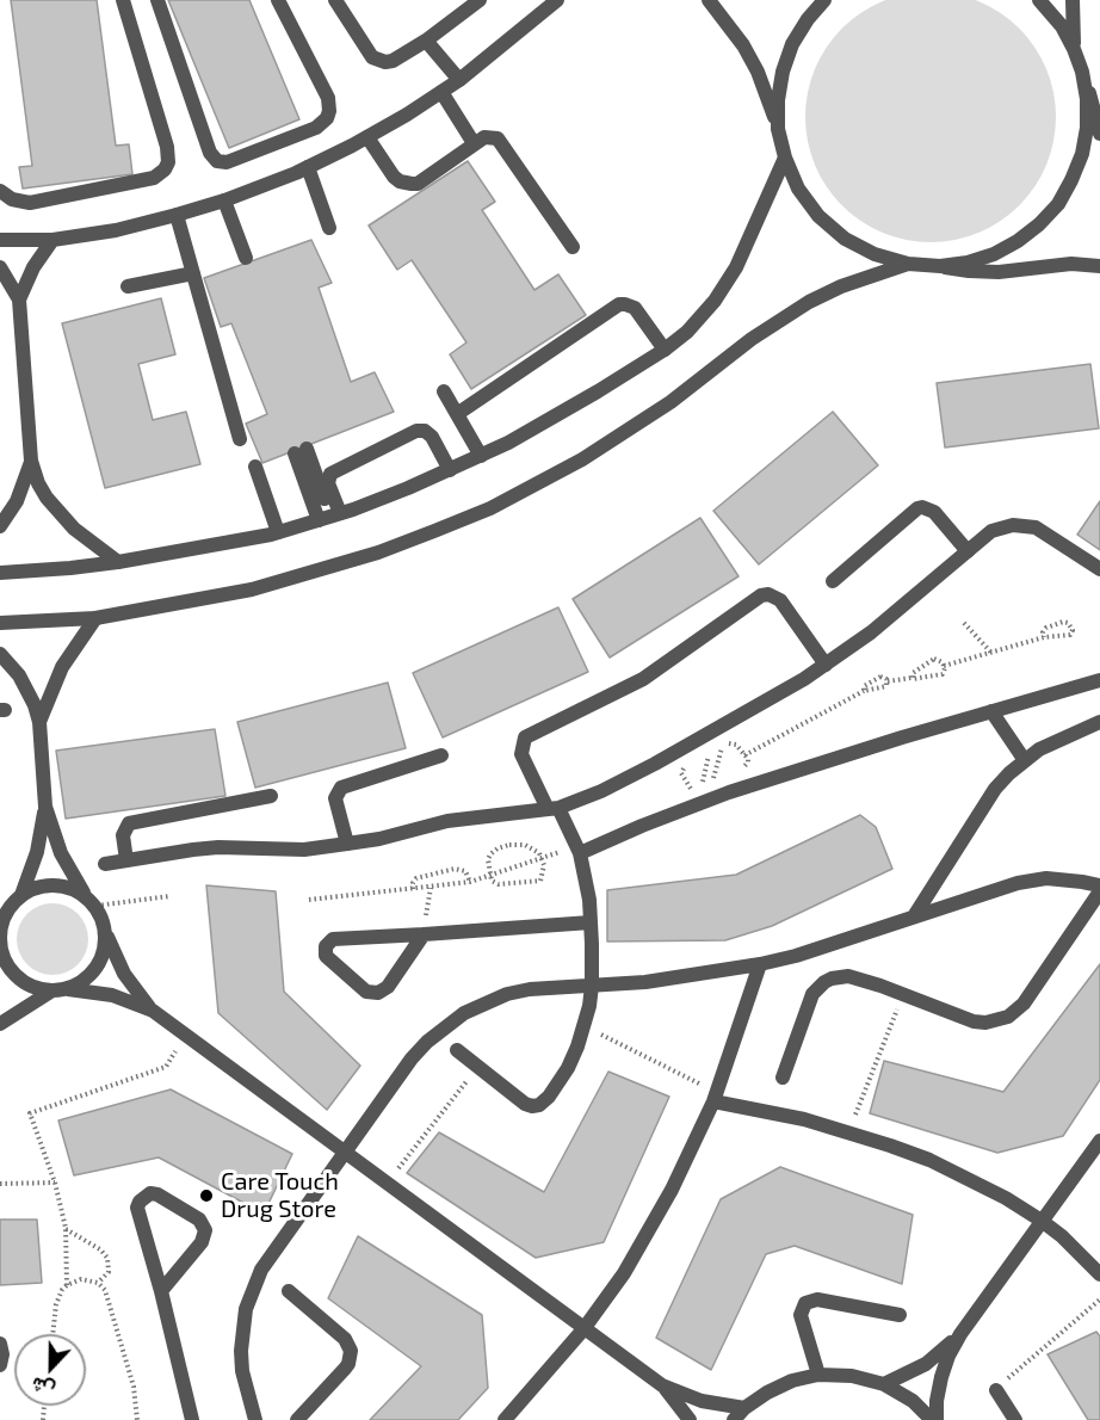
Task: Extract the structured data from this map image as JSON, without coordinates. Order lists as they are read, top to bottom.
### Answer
{
  "places": ["Care Touch Drug Store"],
  "north": "bottom"
}
